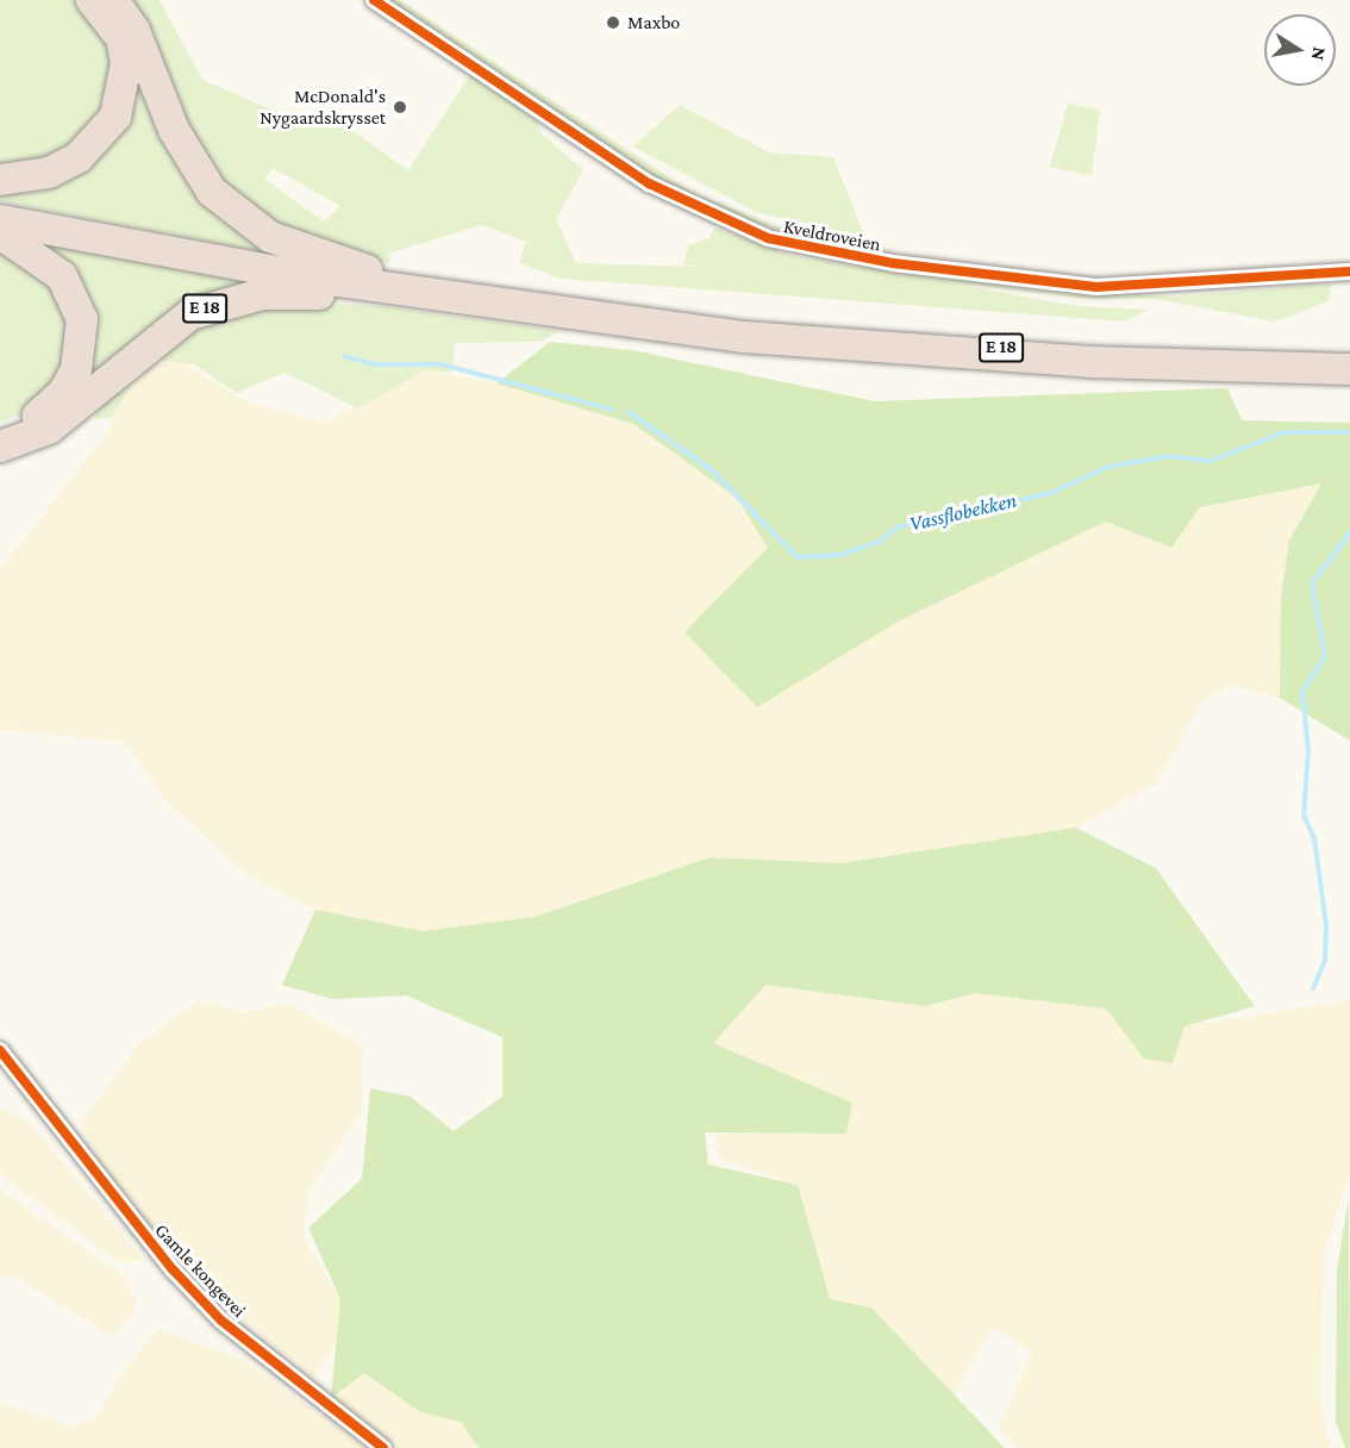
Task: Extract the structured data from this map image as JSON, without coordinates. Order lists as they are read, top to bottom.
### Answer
{
  "streets": {
    "highway": ["E 18"],
    "street": ["Kveldroveien", "Gamle kongevei"]
  },
  "water": ["Vassflobekken"],
  "places": ["Maxbo", "McDonald's Nygaardskrysset"],
  "north": "right"
}
